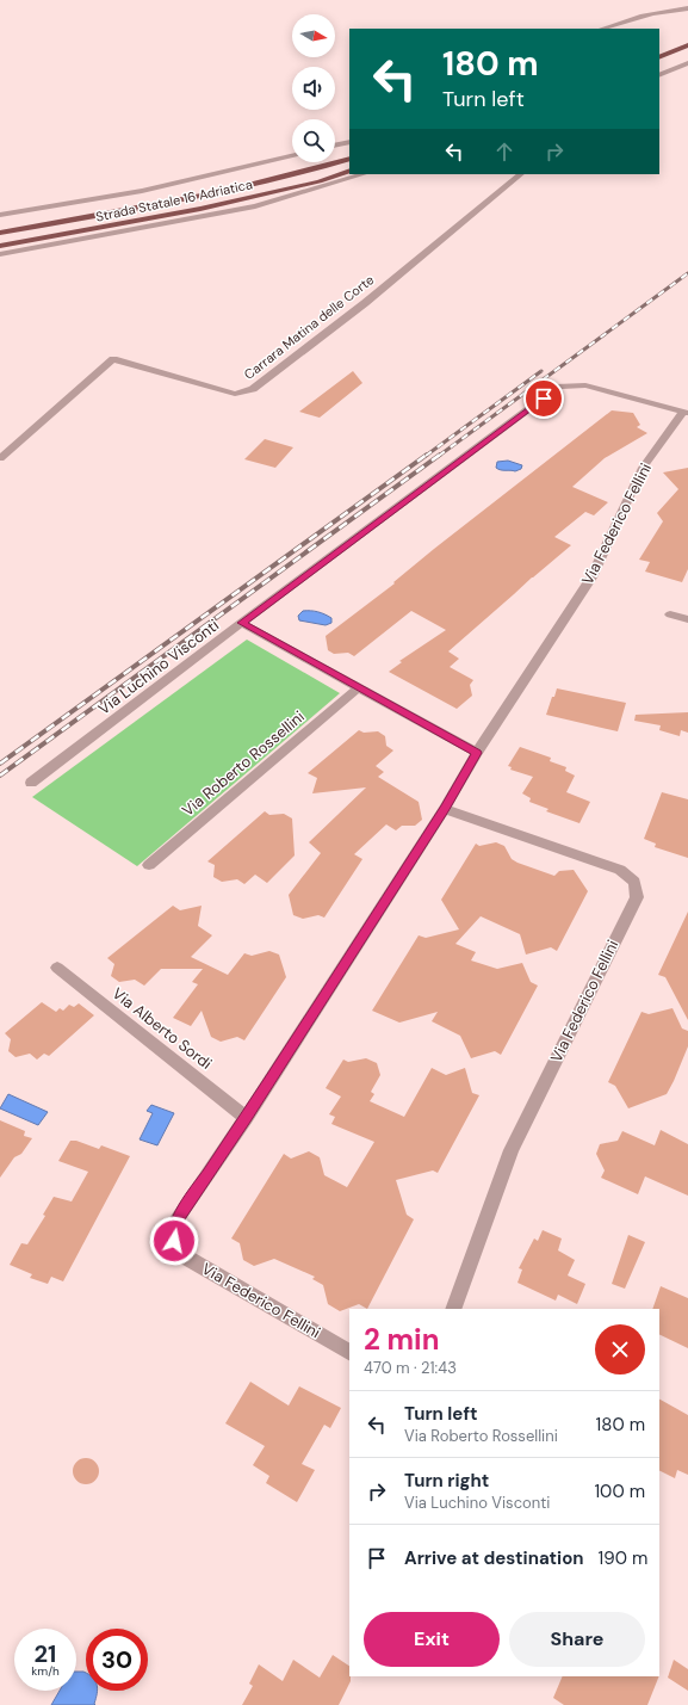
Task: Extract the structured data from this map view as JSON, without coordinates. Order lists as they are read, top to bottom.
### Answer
{
  "streets": {
    "highway": ["Strada Statale 16 Adriatica"],
    "street": [
      "Carrara Matina delle Corte",
      "Via Federico Fellini",
      "Via Luchino Visconti",
      "Via Roberto Rossellini",
      "Via Alberto Sordi"
    ]
  },
  "crossings": [
    ["Via Federico Fellini", "Via Luchino Visconti"],
    ["Via Federico Fellini", "Via Alberto Sordi"]
  ],
  "north": "right",
  "page": {
    "turn": ["180 m", "Turn left"],
    "heading": ["2 min", "470 m · 21:43"],
    "list": [
      {
        "name": "Turn left",
        "note": "Via Roberto Rossellini",
        "value": "180 m"
      },
      {
        "name": "Turn right",
        "note": "Via Luchino Visconti",
        "value": "100 m"
      },
      {
        "name": "Arrive at destination",
        "value": "190 m"
      }
    ],
    "buttons": ["Exit", "Share"],
    "speed": "21 km/h",
    "limit": "30"
  }
}
